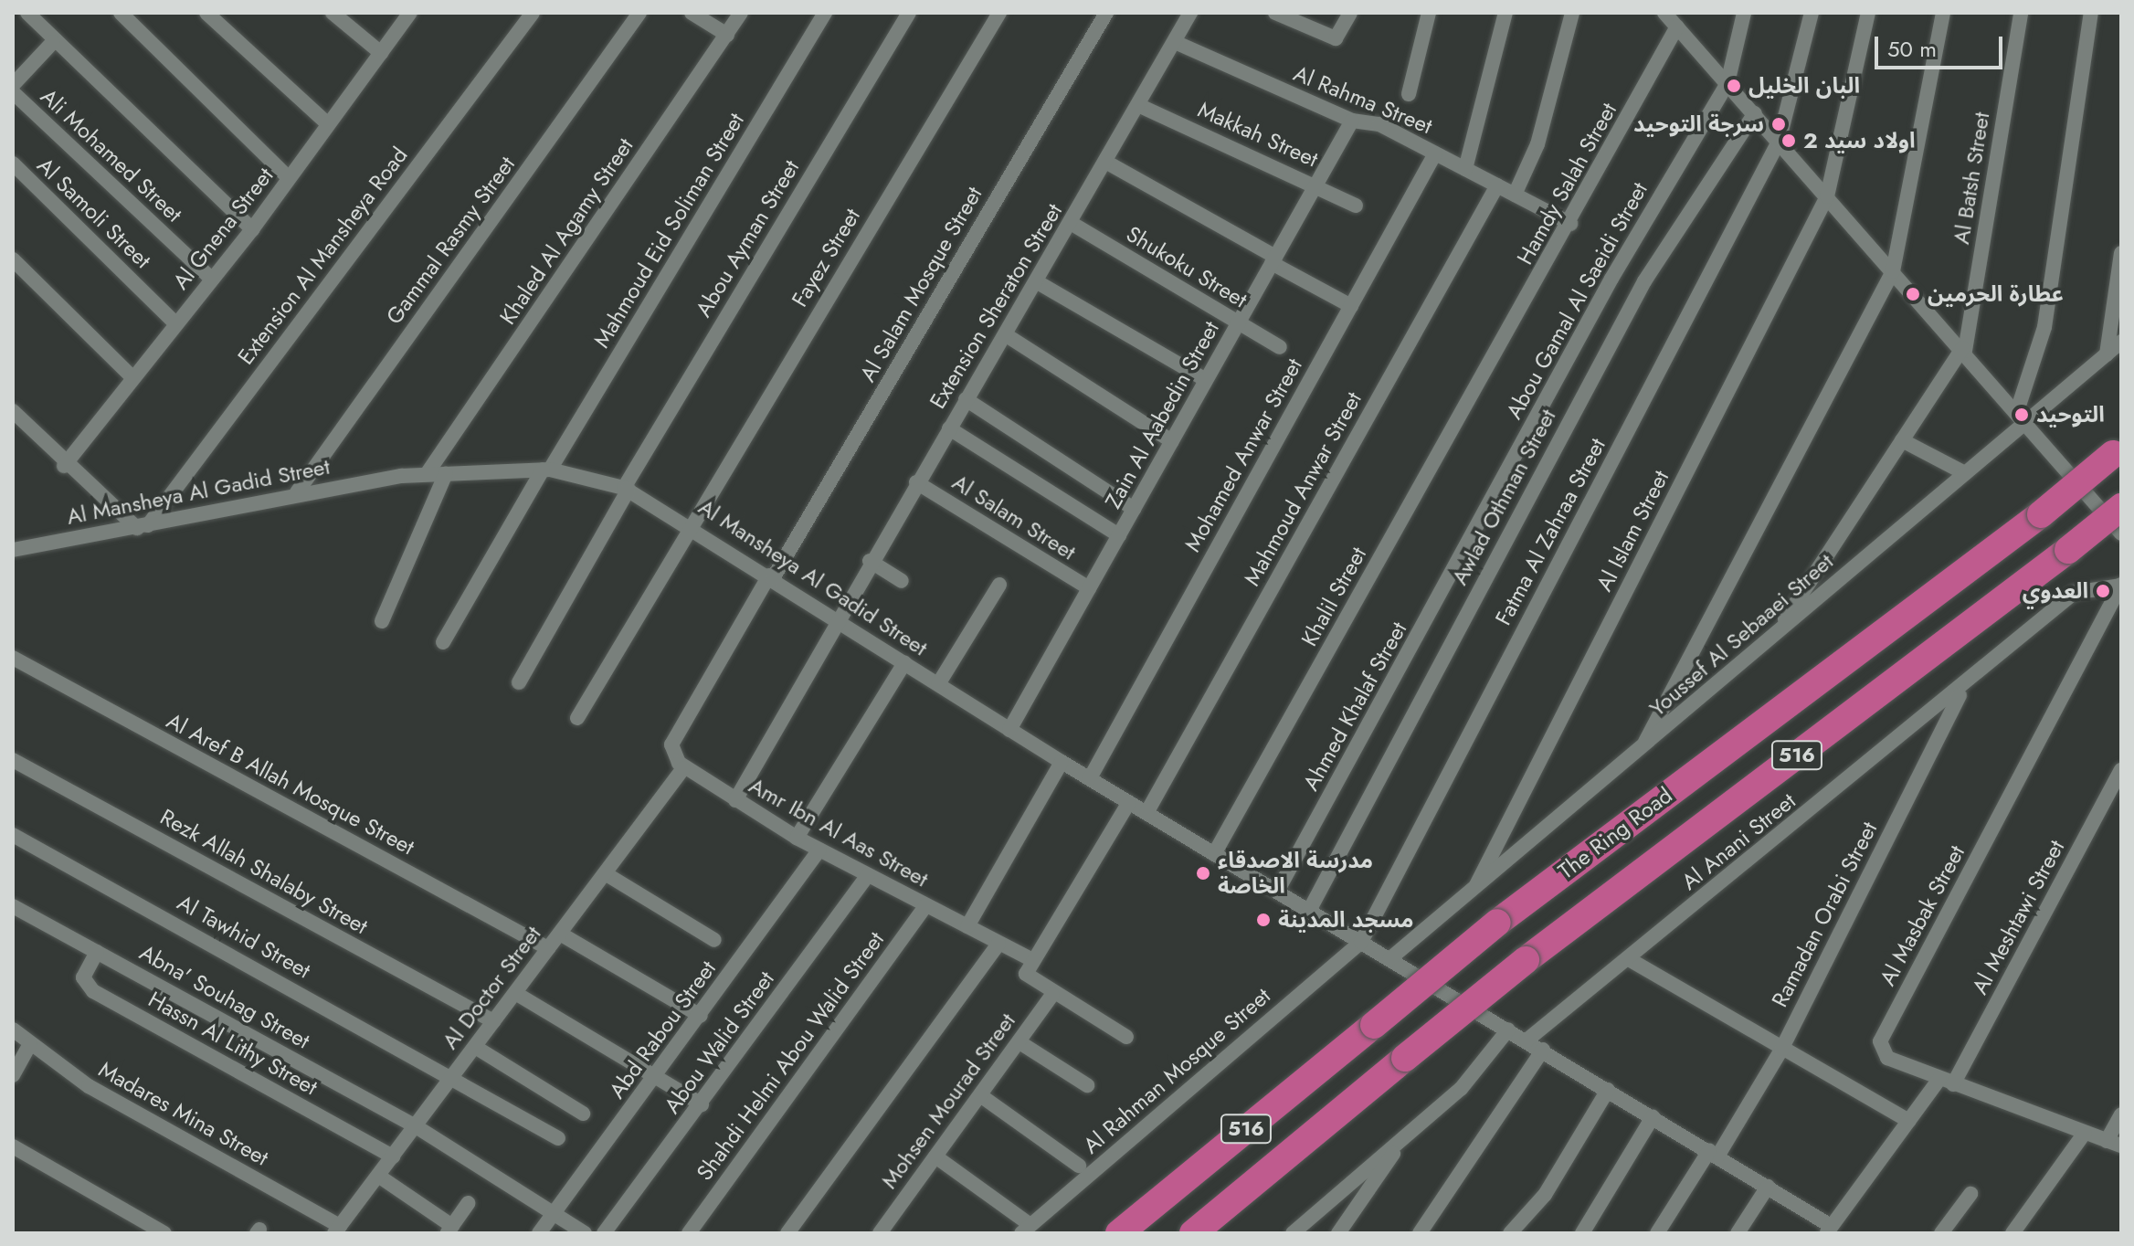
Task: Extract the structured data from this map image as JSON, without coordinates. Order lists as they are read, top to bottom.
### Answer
{
  "streets": {
    "highway": ["516", "The Ring Road"],
    "street": [
      "Al Rahma Street",
      "Makkah Street",
      "Ali Mohamed Street",
      "Al Batsh Street",
      "Hamdy Salah Street",
      "Al Samoli Street",
      "Al Gnena Street",
      "Mahmoud Eid Soliman Street",
      "Khaled Al Agamy Street",
      "Abou Ayman Street",
      "Gammal Rasmy Street",
      "Extension Al Mansheya Road",
      "Fayez Street",
      "Shukoku Street",
      "Al Salam Mosque Street",
      "Abou Gamal Al Saeidi Street",
      "Extension Sheraton Street",
      "Zain Al Aabedin Street",
      "Mohamed Anwar Street",
      "Mahmoud Anwar Street",
      "Al Mansheya Al Gadid Street",
      "Awlad Othman Street",
      "Al Salam Street",
      "Al Islam Street",
      "Fatma Al Zahraa Street",
      "Khalil Street",
      "Youssef Al Sebaaei Street",
      "Ahmed Khalaf Street",
      "Al Aref B Allah Mosque Street",
      "Amr Ibn Al Aas Street",
      "Al Anani Street",
      "Rezk Allah Shalaby Street",
      "Ramadan Orabi Street",
      "Al Masbak Street",
      "Al Meshtawi Street",
      "Al Tawhid Street",
      "Al Doctor Street",
      "Abna' Souhag Street",
      "Abd Rabou Street",
      "Abou Walid Street",
      "Hassn Al Lithy Street",
      "Shahdi Helmi Abou Walid Street",
      "Al Rahman Mosque Street",
      "Mohsen Mourad Street",
      "Madares Mina Street"
    ]
  },
  "crossings": [
    ["Al Rahma Street", "Hamdy Salah Street"],
    ["Al Rahma Street", "Extension Sheraton Street"],
    ["Al Rahma Street", "Zain Al Aabedin Street"],
    ["Al Rahma Street", "Mohamed Anwar Street"],
    ["Al Rahma Street", "Mahmoud Anwar Street"],
    ["Makkah Street", "Extension Sheraton Street"],
    ["Makkah Street", "Zain Al Aabedin Street"],
    ["Ali Mohamed Street", "Al Gnena Street"],
    ["Hamdy Salah Street", "Khalil Street"],
    ["Al Samoli Street", "Al Gnena Street"],
    ["Mahmoud Eid Soliman Street", "Al Mansheya Al Gadid Street"],
    ["Khaled Al Agamy Street", "Al Mansheya Al Gadid Street"],
    ["Abou Ayman Street", "Al Mansheya Al Gadid Street"],
    ["Gammal Rasmy Street", "Al Mansheya Al Gadid Street"],
    ["Extension Al Mansheya Road", "Al Mansheya Al Gadid Street"],
    ["Fayez Street", "Al Mansheya Al Gadid Street"],
    ["Shukoku Street", "Extension Sheraton Street"],
    ["Shukoku Street", "Zain Al Aabedin Street"],
    ["Al Salam Mosque Street", "Al Mansheya Al Gadid Street"],
    ["Al Salam Mosque Street", "Amr Ibn Al Aas Street"],
    ["Al Salam Mosque Street", "Al Doctor Street"],
    ["Abou Gamal Al Saeidi Street", "Ahmed Khalaf Street"],
    ["Extension Sheraton Street", "Al Mansheya Al Gadid Street"],
    ["Extension Sheraton Street", "Al Salam Street"],
    ["Extension Sheraton Street", "Amr Ibn Al Aas Street"],
    ["Zain Al Aabedin Street", "Al Mansheya Al Gadid Street"],
    ["Zain Al Aabedin Street", "Al Salam Street"],
    ["Mohamed Anwar Street", "Al Mansheya Al Gadid Street"],
    ["Mahmoud Anwar Street", "Al Mansheya Al Gadid Street"],
    ["Al Mansheya Al Gadid Street", "Awlad Othman Street"],
    ["Al Mansheya Al Gadid Street", "Fatma Al Zahraa Street"],
    ["Al Mansheya Al Gadid Street", "Khalil Street"],
    ["Al Mansheya Al Gadid Street", "Youssef Al Sebaaei Street"],
    ["Al Mansheya Al Gadid Street", "Ahmed Khalaf Street"],
    ["Al Mansheya Al Gadid Street", "Al Anani Street"],
    ["Al Mansheya Al Gadid Street", "Ramadan Orabi Street"],
    ["Al Mansheya Al Gadid Street", "Al Meshtawi Street"],
    ["Al Mansheya Al Gadid Street", "Al Rahman Mosque Street"],
    ["Al Islam Street", "Youssef Al Sebaaei Street"],
    ["Fatma Al Zahraa Street", "Al Rahman Mosque Street"],
    ["Al Aref B Allah Mosque Street", "Al Doctor Street"],
    ["Amr Ibn Al Aas Street", "Al Doctor Street"],
    ["Amr Ibn Al Aas Street", "Abd Rabou Street"],
    ["Amr Ibn Al Aas Street", "Abou Walid Street"],
    ["Amr Ibn Al Aas Street", "Shahdi Helmi Abou Walid Street"],
    ["Al Anani Street", "Ramadan Orabi Street"],
    ["Al Anani Street", "Al Masbak Street"],
    ["Rezk Allah Shalaby Street", "Al Doctor Street"],
    ["Al Masbak Street", "Al Meshtawi Street"],
    ["Al Tawhid Street", "Al Doctor Street"],
    ["Al Doctor Street", "Abna' Souhag Street"],
    ["Al Doctor Street", "Hassn Al Lithy Street"],
    ["Al Doctor Street", "Madares Mina Street"],
    ["Abna' Souhag Street", "Abd Rabou Street"],
    ["Abna' Souhag Street", "Hassn Al Lithy Street"]
  ],
  "places": [
    "البان الخليل",
    "سرجة التوحيد",
    "اولاد سيد 2",
    "عطارة الحرمين",
    "التوحيد",
    "العدوي",
    "مدرسة الاصدقاء الخاصة",
    "مسجد المدينة"
  ],
  "scale_bar": "50 m"
}
